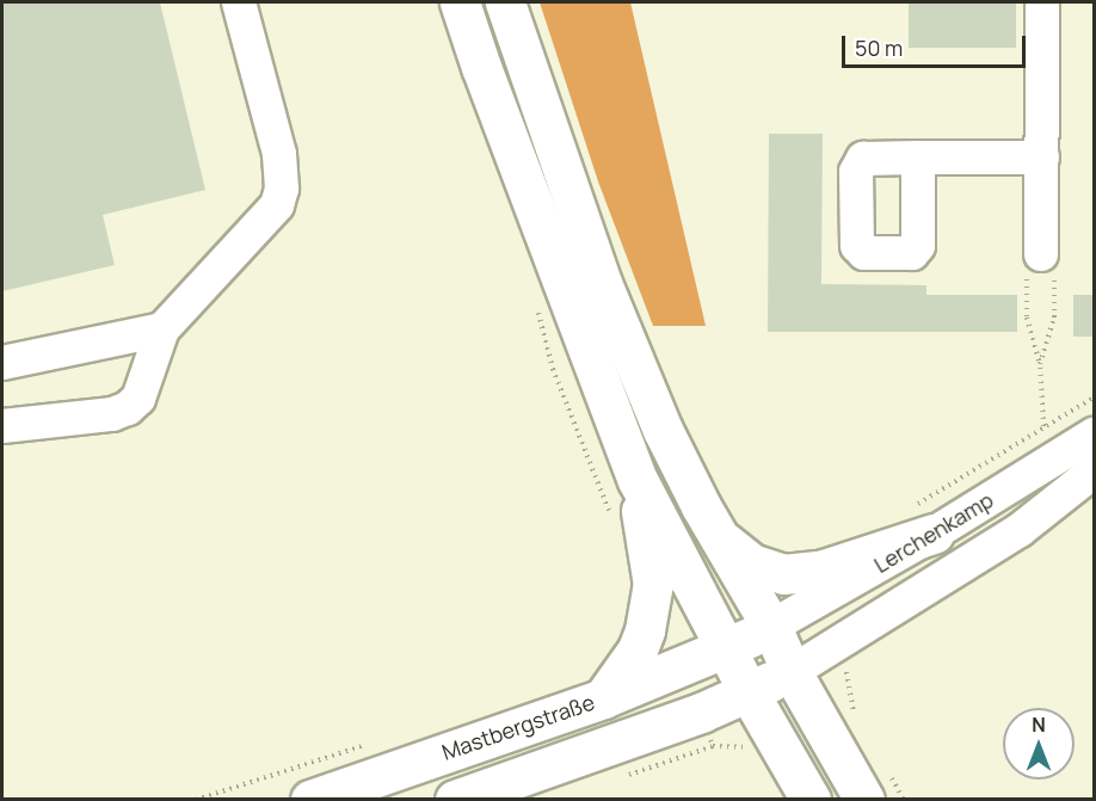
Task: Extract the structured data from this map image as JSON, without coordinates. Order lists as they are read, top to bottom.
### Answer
{
  "streets": {
    "main road": ["Mastbergstraße"],
    "street": ["Lerchenkamp"]
  },
  "crossings": [
    ["Lerchenkamp", "Mastbergstraße"]
  ],
  "scale_bar": "50 m",
  "north": "top"
}
